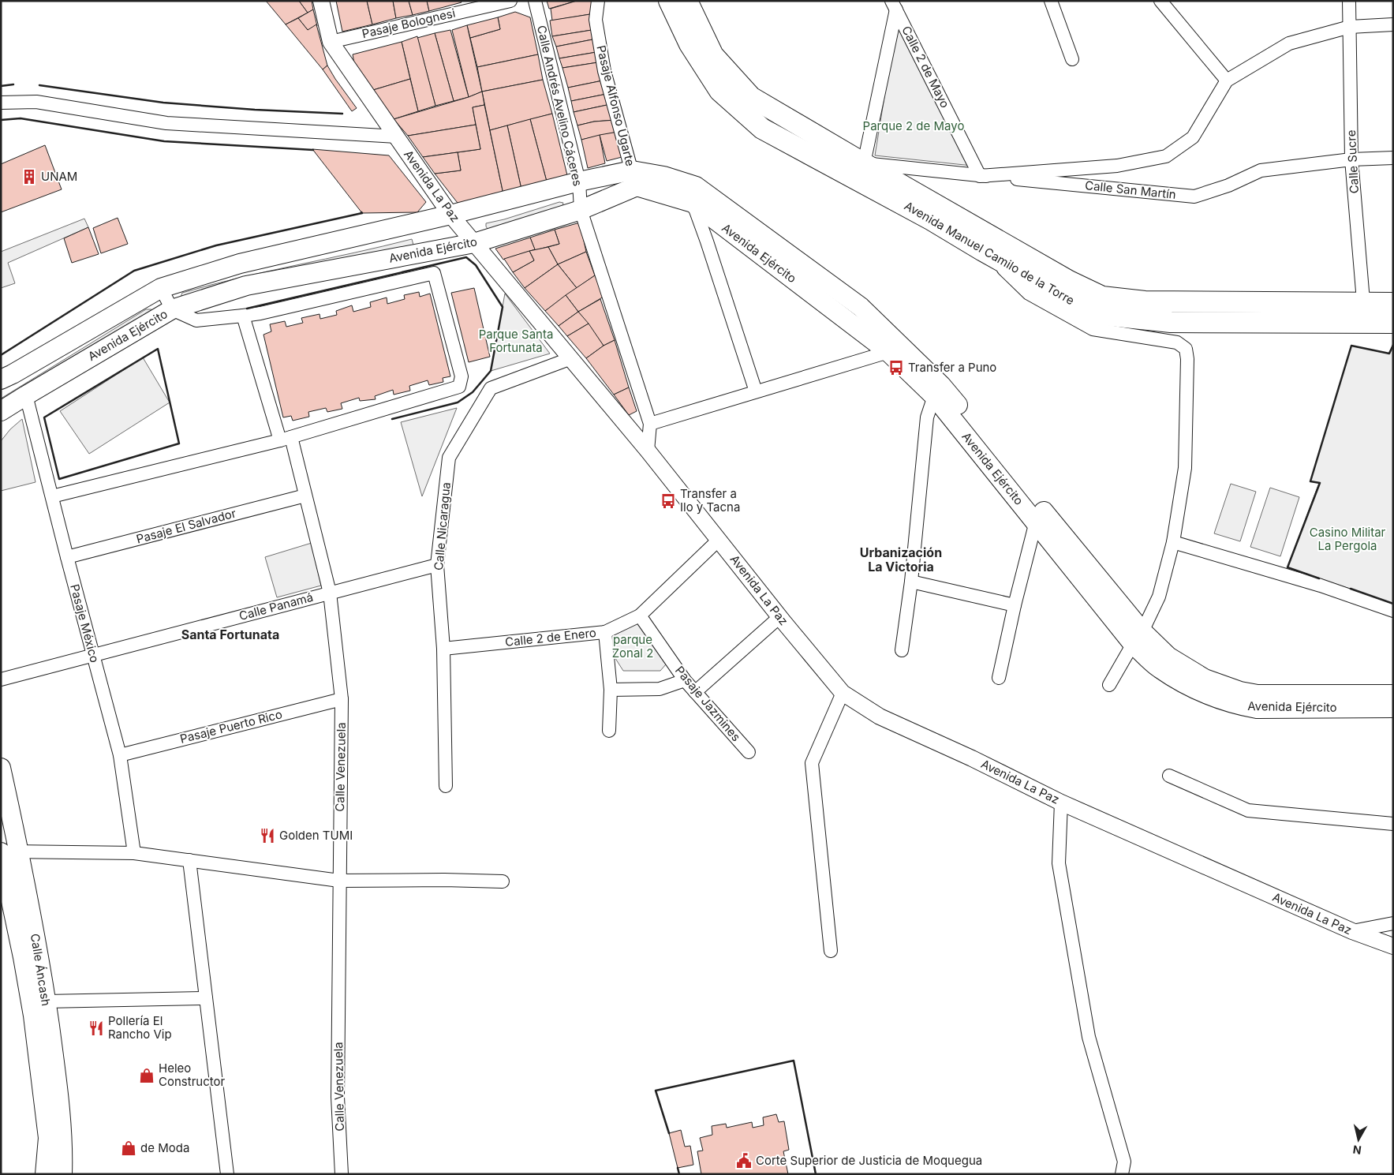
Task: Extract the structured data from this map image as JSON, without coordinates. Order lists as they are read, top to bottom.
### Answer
{
  "streets": {
    "main road": ["Avenida Ejército", "Avenida Manuel Camilo de la Torre", "Calle Áncash"],
    "street": [
      "Pasaje Bolognesi",
      "Calle 2 de Mayo",
      "Calle Andrés Avelino Cáceres",
      "Pasaje Alfonso Ugarte",
      "Calle Sucre",
      "Avenida La Paz",
      "Calle San Martín",
      "Pasaje El Salvador",
      "Calle Nicaragua",
      "Calle Panamá",
      "Pasaje México",
      "Calle 2 de Enero",
      "Pasaje Jazmines",
      "Pasaje Puerto Rico",
      "Calle Venezuela"
    ]
  },
  "crossings": [
    ["Pasaje Bolognesi", "Avenida La Paz"],
    ["Calle 2 de Mayo", "Calle San Martín"],
    ["Calle Andrés Avelino Cáceres", "Avenida Ejército"],
    ["Pasaje Alfonso Ugarte", "Avenida Ejército"],
    ["Calle Sucre", "Calle San Martín"],
    ["Calle Sucre", "Avenida Manuel Camilo de la Torre"],
    ["Avenida La Paz", "Avenida Ejército"],
    ["Avenida La Paz", "Calle Nicaragua"],
    ["Avenida La Paz", "Calle 2 de Enero"],
    ["Calle San Martín", "Avenida Manuel Camilo de la Torre"],
    ["Avenida Ejército", "Pasaje México"],
    ["Pasaje El Salvador", "Pasaje México"],
    ["Pasaje El Salvador", "Calle Venezuela"],
    ["Calle Nicaragua", "Calle Panamá"],
    ["Calle Nicaragua", "Calle 2 de Enero"],
    ["Calle Panamá", "Pasaje México"],
    ["Calle Panamá", "Calle Venezuela"],
    ["Pasaje México", "Pasaje Puerto Rico"],
    ["Calle 2 de Enero", "Pasaje Jazmines"],
    ["Pasaje Puerto Rico", "Calle Venezuela"]
  ],
  "districts": ["Urbanización La Victoria", "Santa Fortunata"],
  "parks": [
    "Parque 2 de Mayo",
    "Parque Santa Fortunata",
    "Casino Militar La Pergola",
    "parque Zonal 2"
  ],
  "places": {
    "building": ["UNAM"],
    "bus stop": ["Transfer a Puno", "Transfer a Ilo y Tacna"],
    "restaurant": ["Golden TUMI", "Pollería El Rancho Vip"],
    "shop": ["Heleo Constructor", "de Moda"],
    "public building": ["Corte Superior de Justicia de Moquegua"]
  },
  "north": "bottom"
}
